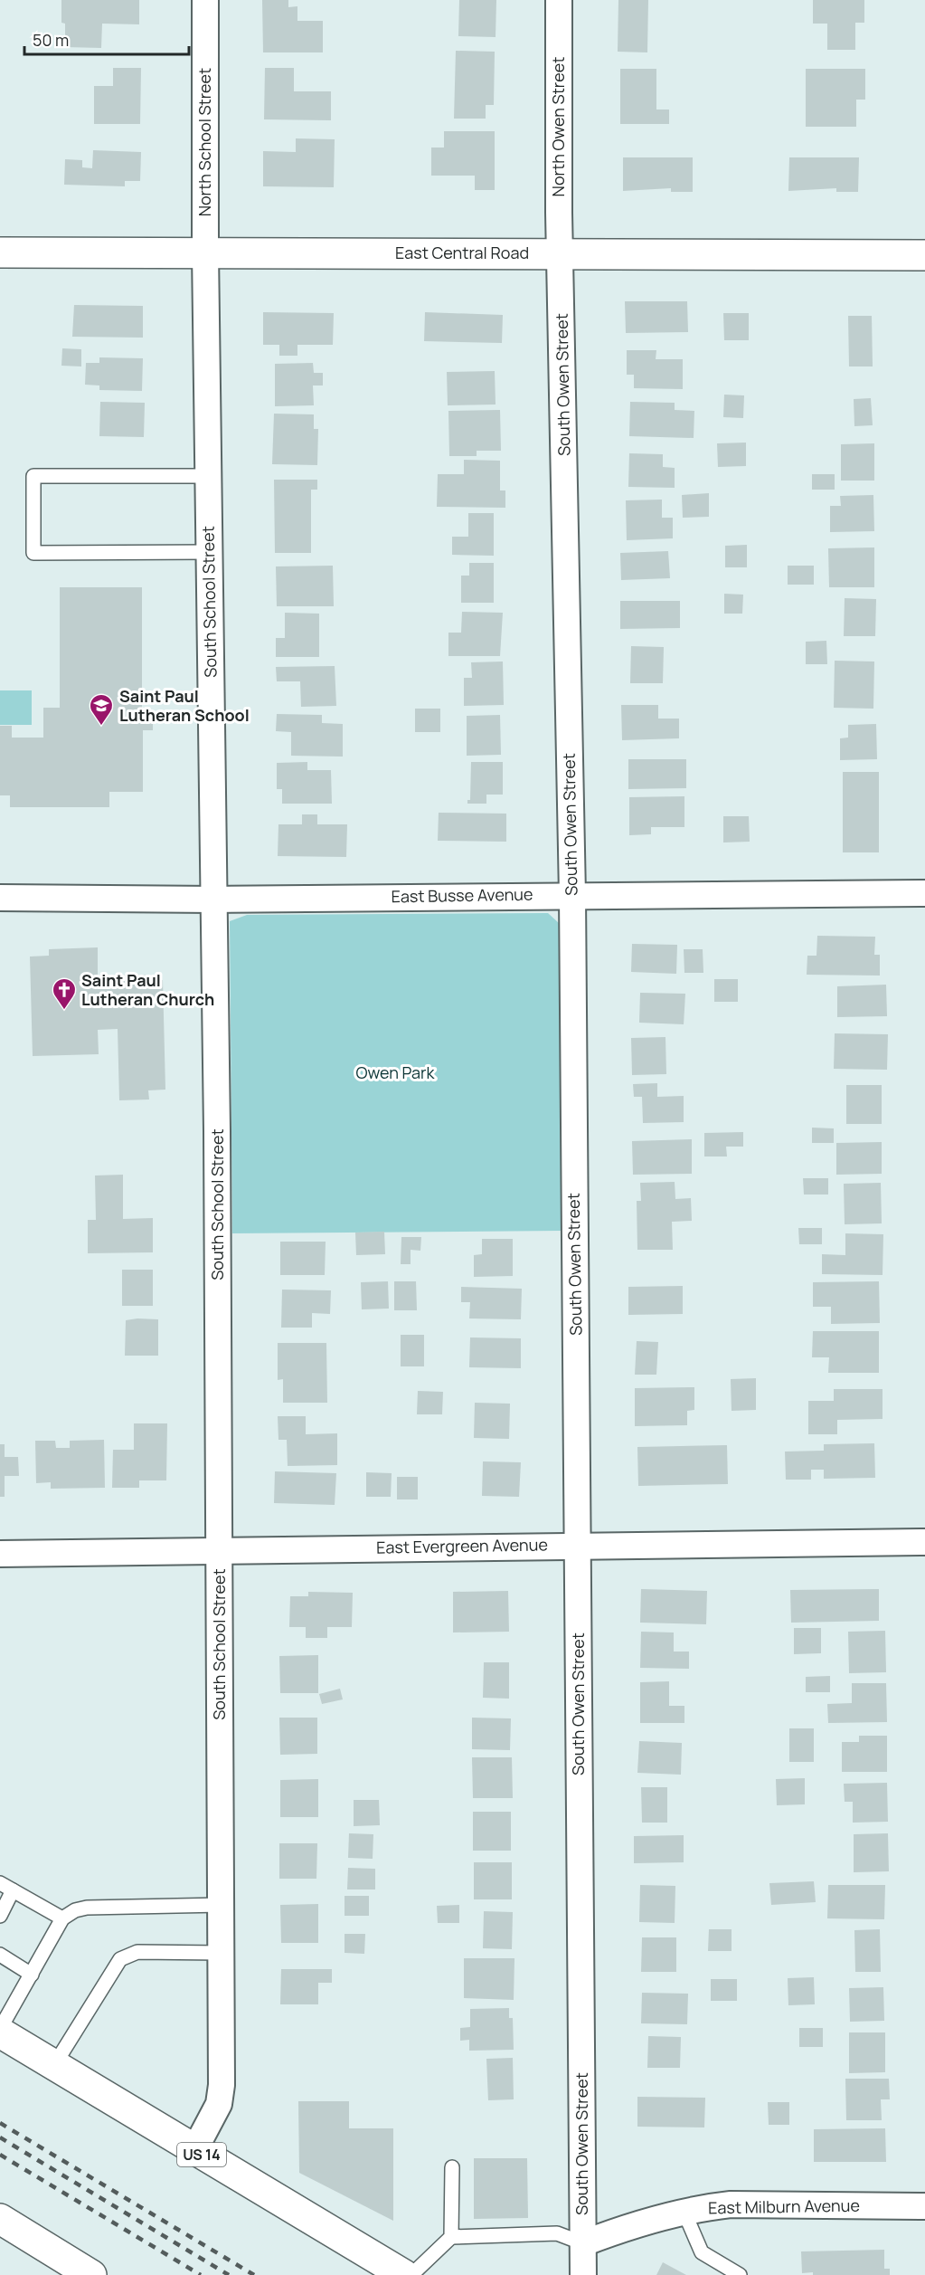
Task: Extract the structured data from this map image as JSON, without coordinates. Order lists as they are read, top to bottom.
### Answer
{
  "streets": {
    "main road": ["East Central Road", "US 14"],
    "street": [
      "North Owen Street",
      "North School Street",
      "South Owen Street",
      "South School Street",
      "East Busse Avenue",
      "East Evergreen Avenue",
      "East Milburn Avenue"
    ]
  },
  "crossings": [
    ["North Owen Street", "East Central Road"],
    ["North Owen Street", "South Owen Street"],
    ["North School Street", "East Central Road"],
    ["North School Street", "South School Street"],
    ["East Central Road", "South Owen Street"],
    ["East Central Road", "South School Street"],
    ["South Owen Street", "East Busse Avenue"],
    ["South Owen Street", "East Evergreen Avenue"],
    ["South Owen Street", "East Milburn Avenue"],
    ["South School Street", "East Busse Avenue"],
    ["South School Street", "East Evergreen Avenue"],
    ["South School Street", "US 14"]
  ],
  "parks": ["Owen Park"],
  "places": {
    "school or university": ["Saint Paul Lutheran School"],
    "church": ["Saint Paul Lutheran Church"]
  },
  "scale_bar": "50 m"
}
